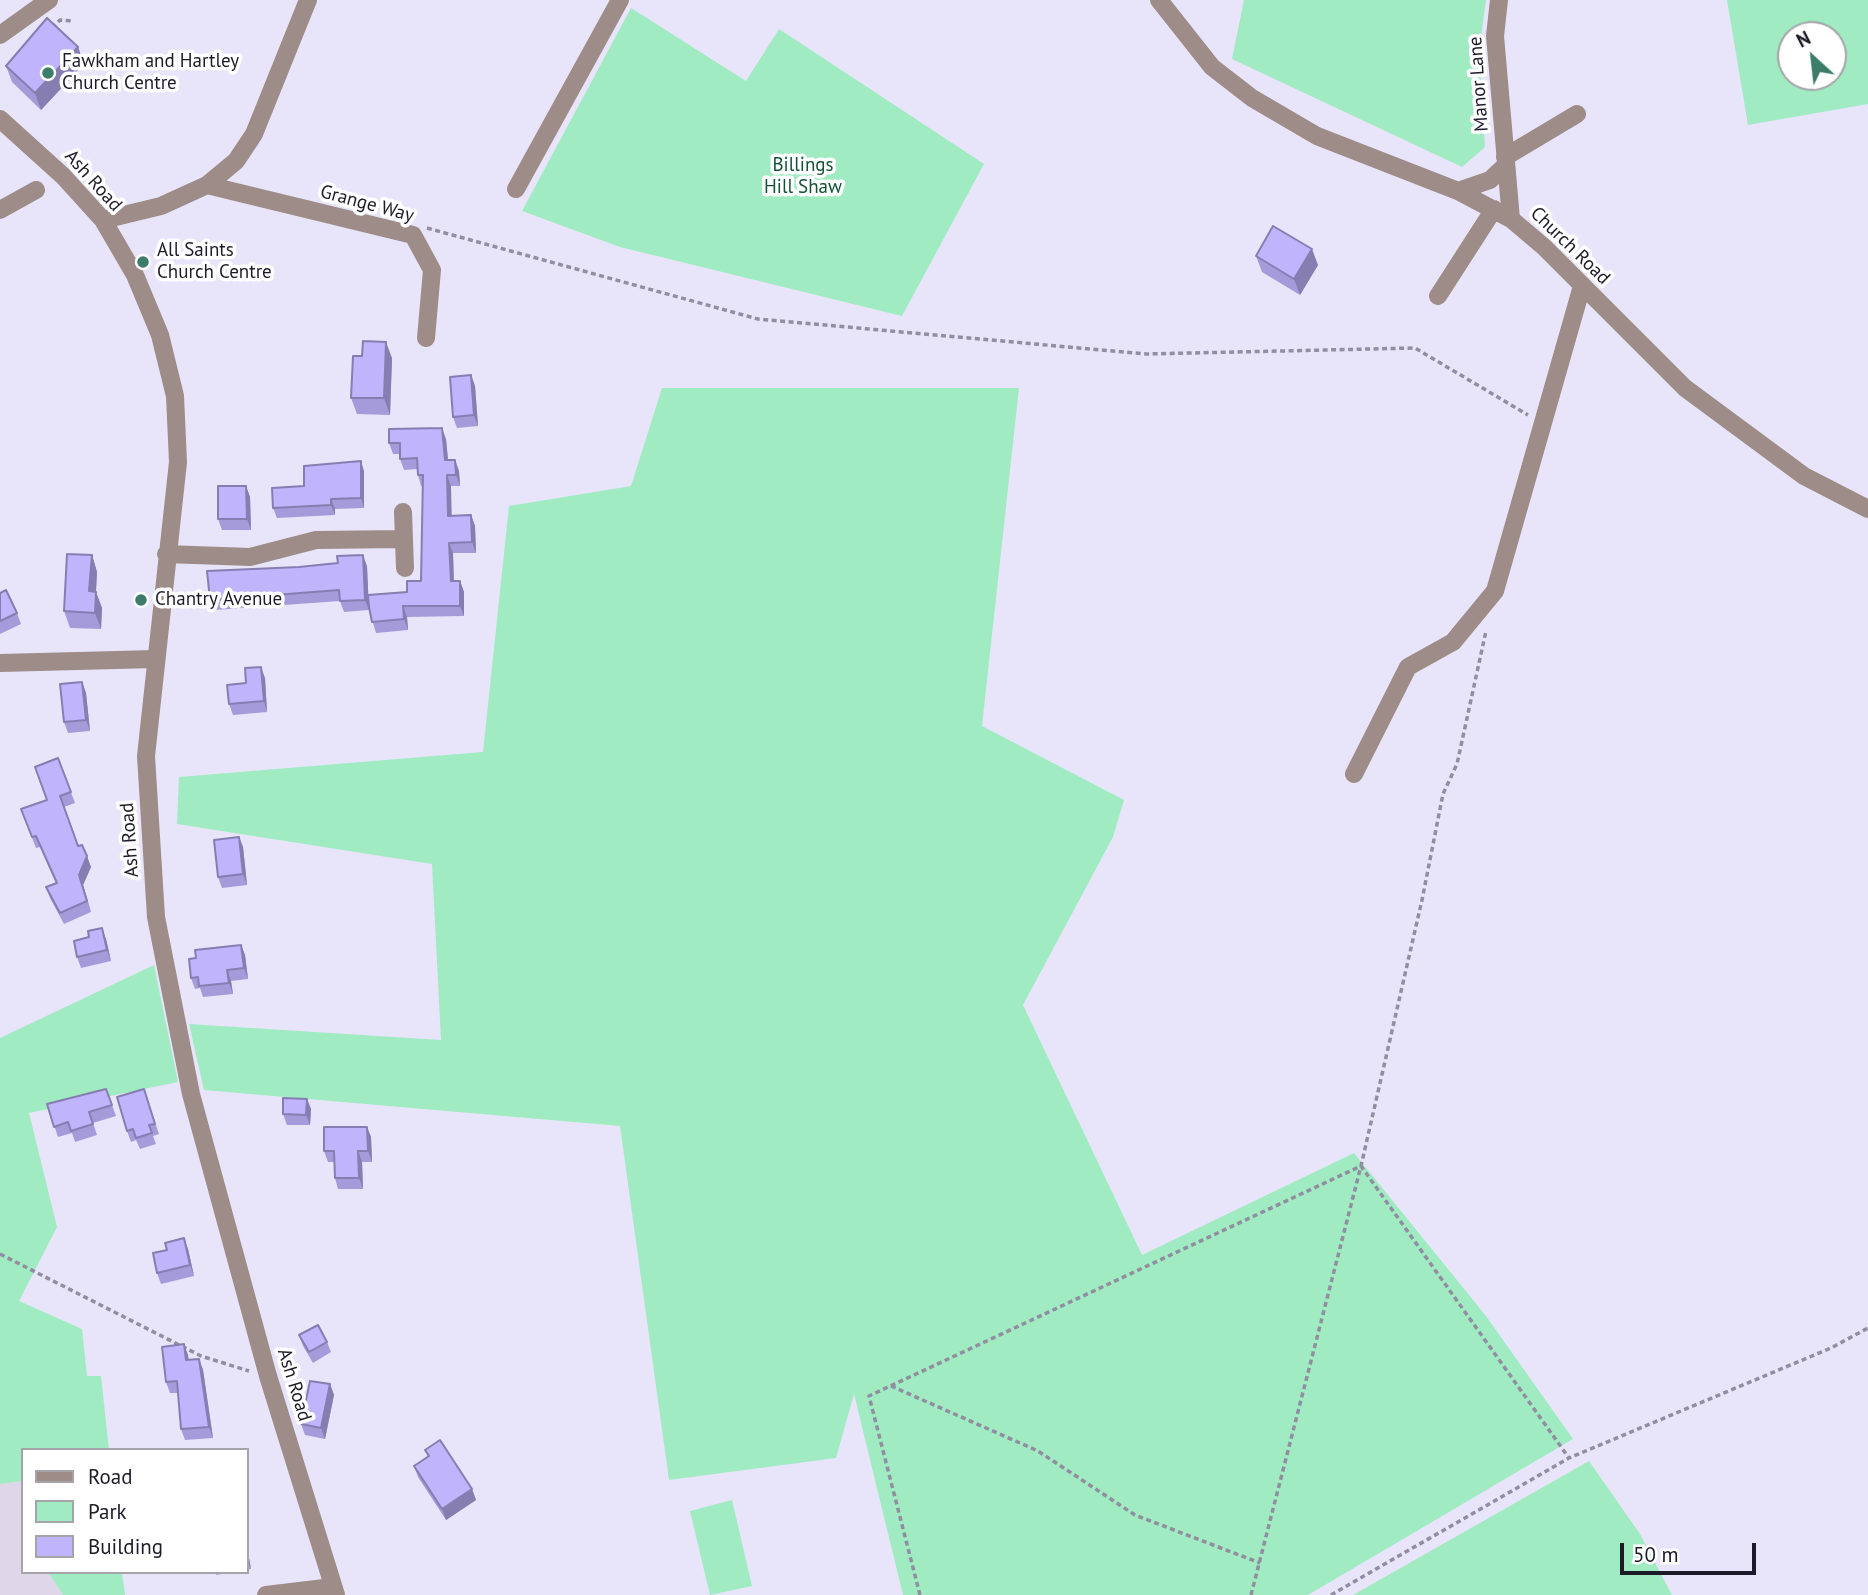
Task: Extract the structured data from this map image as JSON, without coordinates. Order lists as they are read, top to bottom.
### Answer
{
  "streets": {
    "street": [
      "Manor Lane",
      "Ash Road",
      "Grange Way",
      "Church Road"
    ]
  },
  "crossings": [
    ["Manor Lane", "Church Road"]
  ],
  "parks": ["Billings Hill Shaw"],
  "places": ["Fawkham and Hartley Church Centre", "All Saints Church Centre", "Chantry Avenue"],
  "legend": ["Road", "Park", "Building"],
  "scale_bar": "50 m",
  "north": "top left"
}
